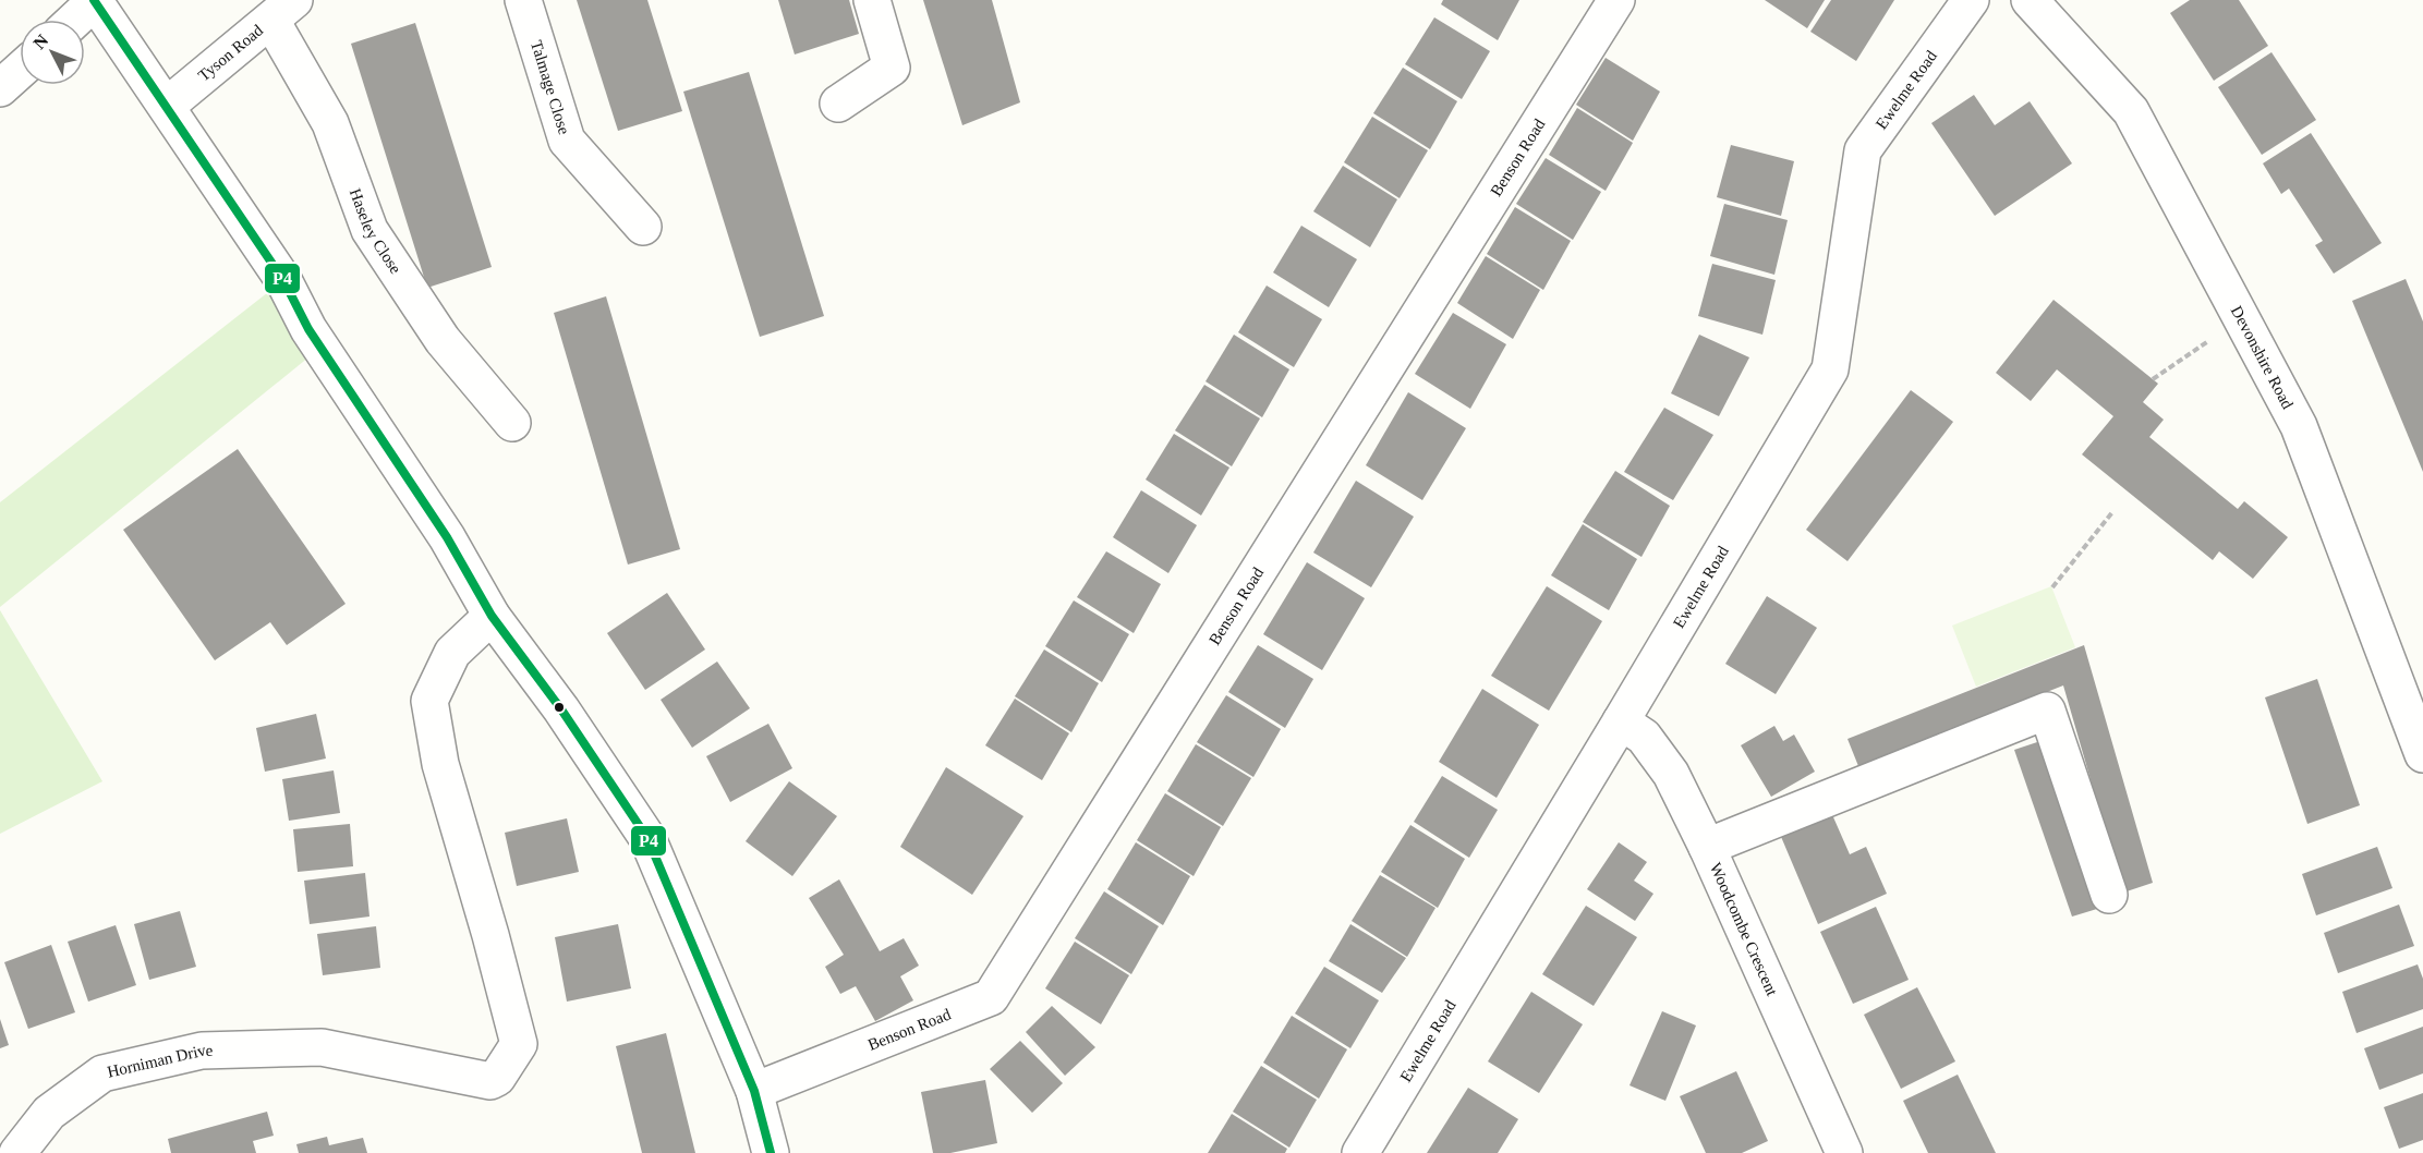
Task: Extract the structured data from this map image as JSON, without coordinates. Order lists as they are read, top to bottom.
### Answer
{
  "streets": {
    "street": [
      "Tyson Road",
      "Talmage Close",
      "Ewelme Road",
      "Benson Road",
      "Haseley Close",
      "Devonshire Road",
      "Woodcombe Crescent",
      "Horniman Drive"
    ]
  },
  "crossings": [
    ["Tyson Road", "Haseley Close"],
    ["Ewelme Road", "Woodcombe Crescent"]
  ],
  "lines": ["transit line P4"],
  "north": "top left"
}
